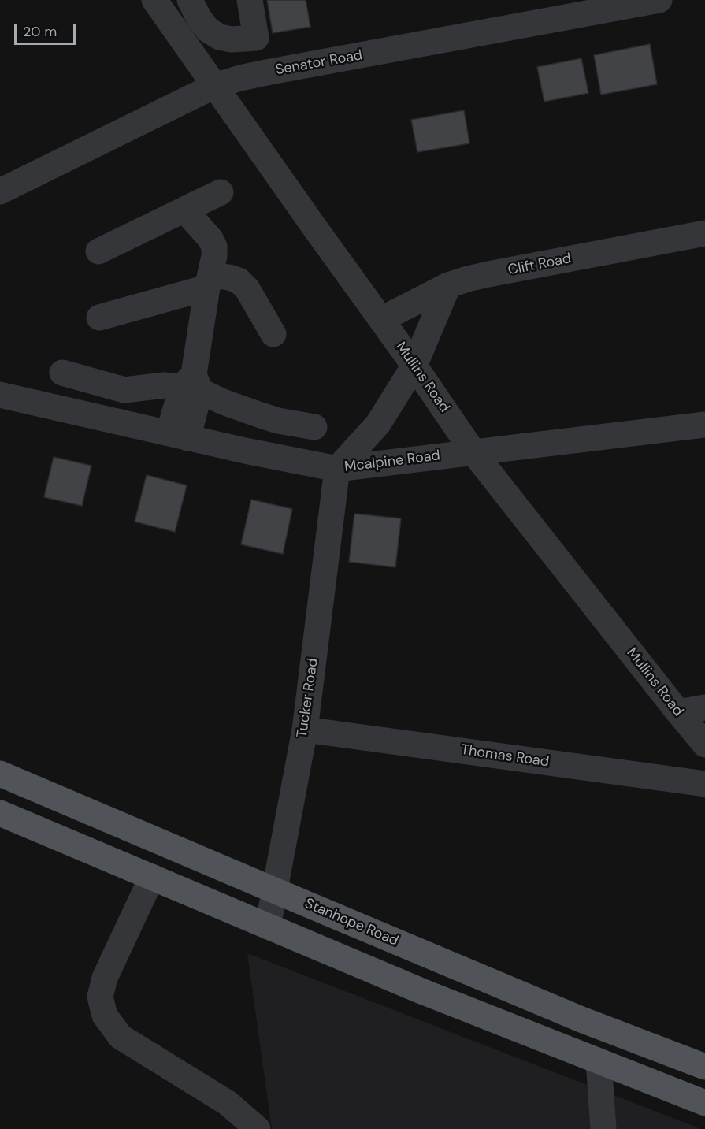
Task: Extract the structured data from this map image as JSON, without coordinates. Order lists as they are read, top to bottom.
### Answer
{
  "streets": {
    "main road": ["Stanhope Road"],
    "street": [
      "Senator Road",
      "Clift Road",
      "Mullins Road",
      "Mcalpine Road",
      "Tucker Road",
      "Thomas Road"
    ]
  },
  "crossings": [
    ["Senator Road", "Mullins Road"],
    ["Clift Road", "Mullins Road"],
    ["Mullins Road", "Mcalpine Road"],
    ["Mcalpine Road", "Tucker Road"],
    ["Tucker Road", "Thomas Road"],
    ["Tucker Road", "Stanhope Road"]
  ],
  "scale_bar": "20 m"
}
